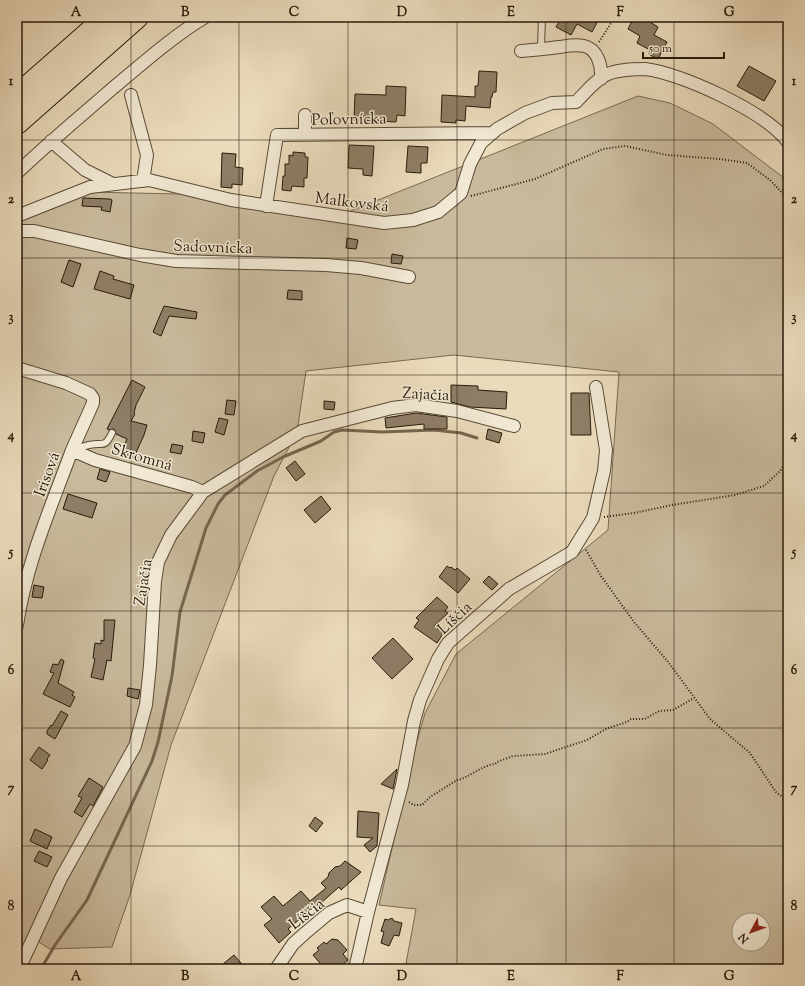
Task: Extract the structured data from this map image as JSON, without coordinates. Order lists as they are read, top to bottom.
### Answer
{
  "streets": {
    "street": [
      "Poľovnícka",
      "Malkovská",
      "Sadovnícka",
      "Zajačia",
      "Skromná",
      "Irisová",
      "Líščia"
    ]
  },
  "crossings": [
    ["Poľovnícka", "Malkovská"],
    ["Zajačia", "Skromná"],
    ["Skromná", "Irisová"]
  ],
  "scale_bar": "50 m",
  "north": "bottom left",
  "grid": {
    "columns": [
      "A",
      "B",
      "C",
      "D",
      "E",
      "F",
      "G"
    ],
    "rows": [
      "1",
      "2",
      "3",
      "4",
      "5",
      "6",
      "7",
      "8"
    ]
  }
}
